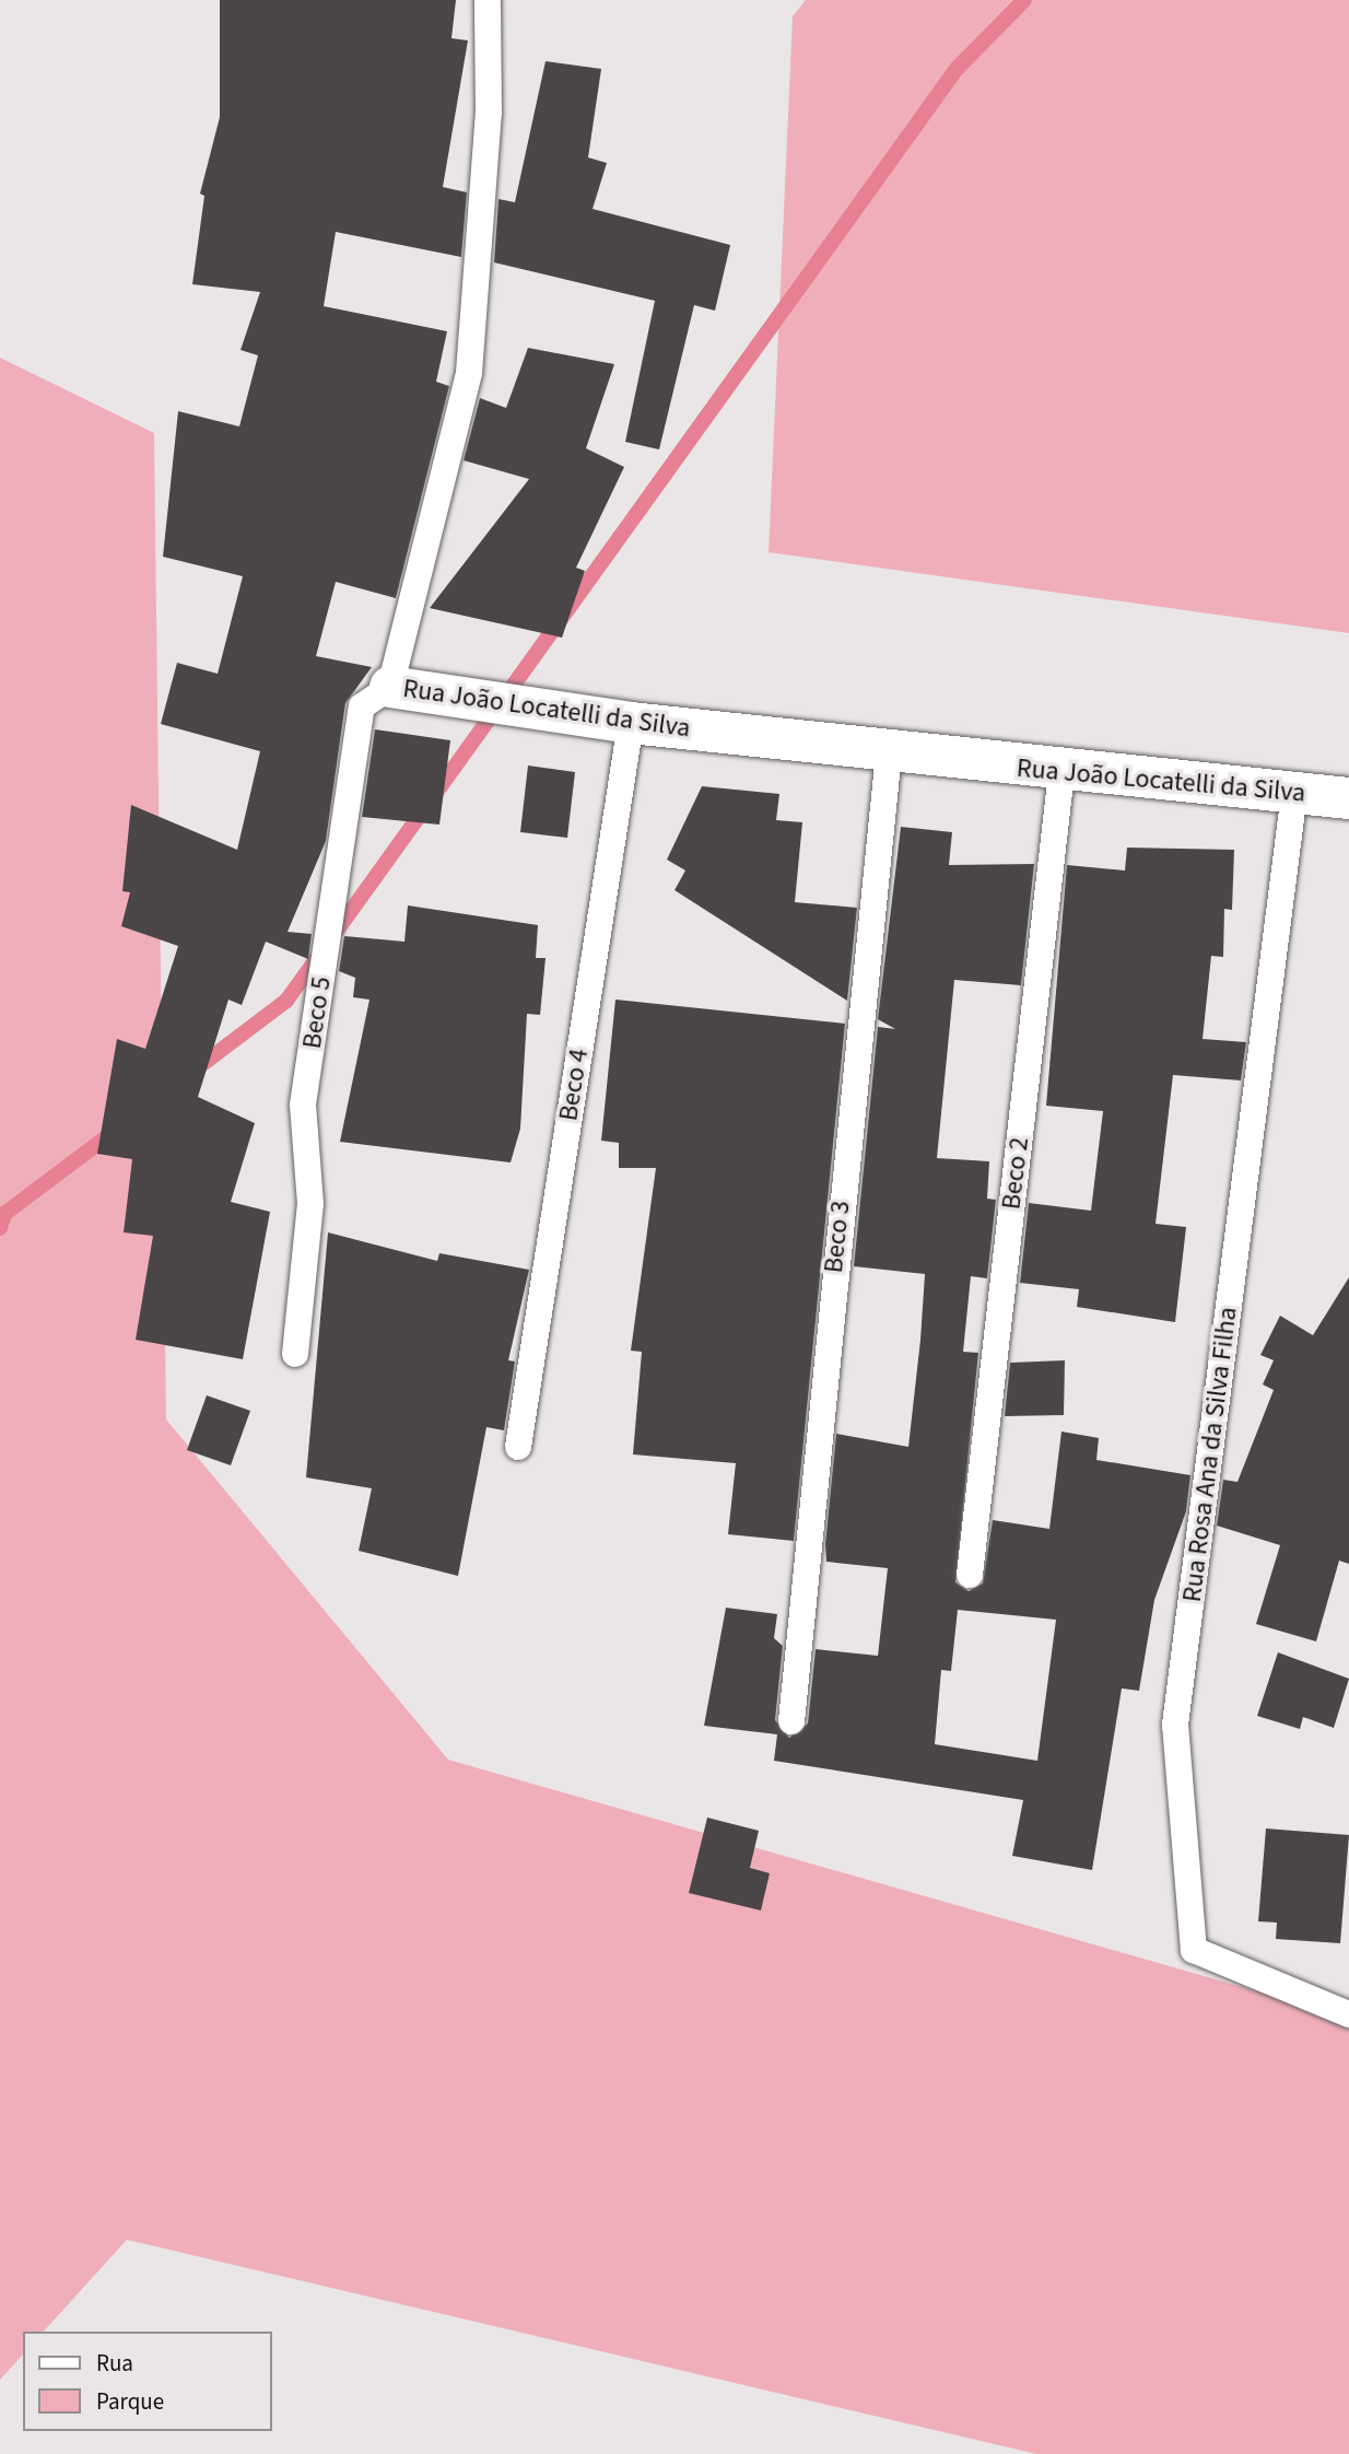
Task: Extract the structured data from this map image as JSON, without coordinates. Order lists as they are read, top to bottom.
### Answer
{
  "streets": {
    "street": ["Rua João Locatelli da Silva"],
    "lane": [
      "Beco 5",
      "Beco 4",
      "Beco 2",
      "Beco 3",
      "Rua Rosa Ana da Silva Filha"
    ]
  },
  "crossings": [
    ["Rua João Locatelli da Silva", "Beco 5"],
    ["Rua João Locatelli da Silva", "Beco 4"],
    ["Rua João Locatelli da Silva", "Beco 2"],
    ["Rua João Locatelli da Silva", "Beco 3"],
    ["Rua João Locatelli da Silva", "Rua Rosa Ana da Silva Filha"]
  ],
  "legend": ["Rua", "Parque"]
}
